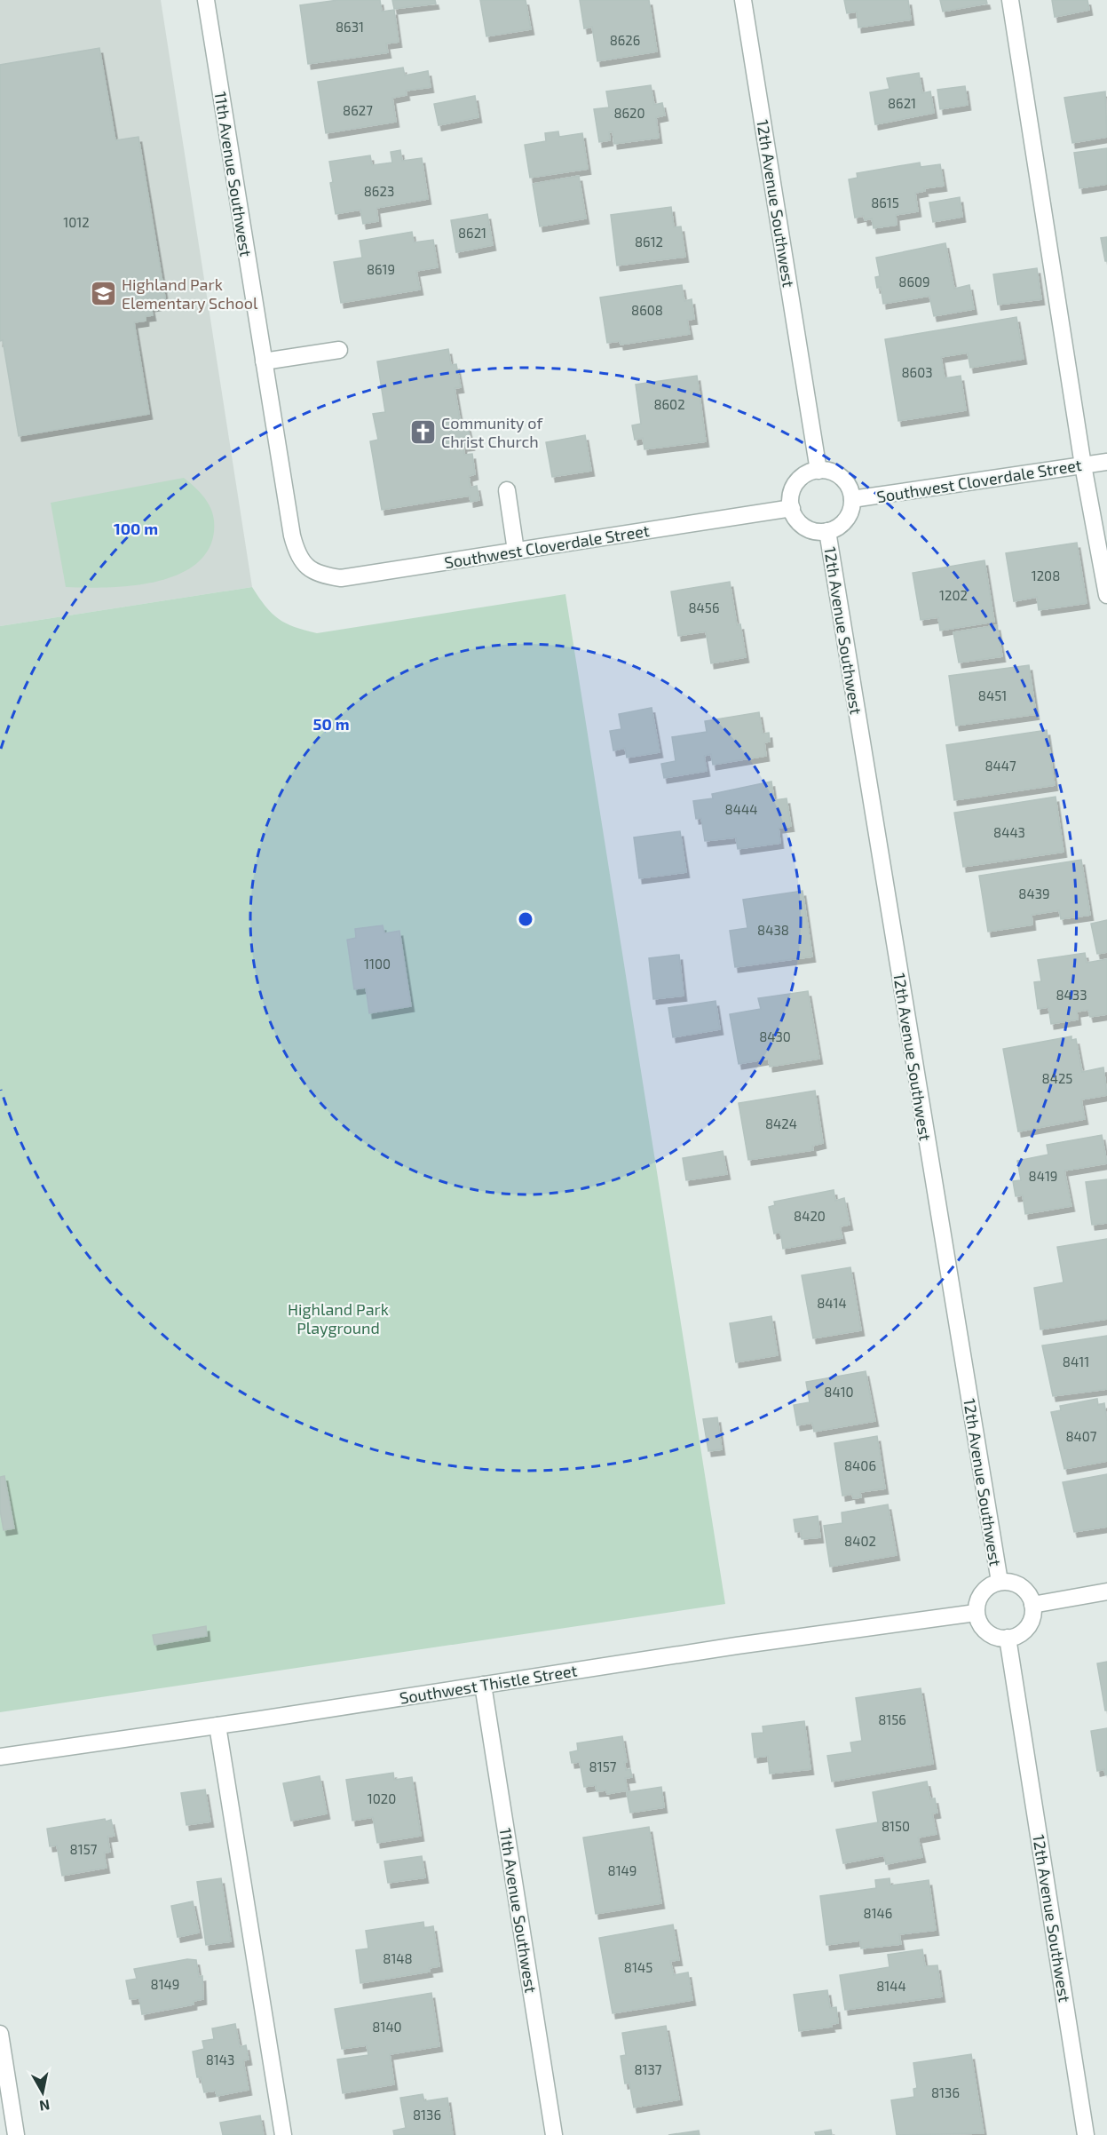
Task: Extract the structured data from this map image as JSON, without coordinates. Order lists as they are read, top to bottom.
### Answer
{
  "streets": {
    "street": [
      "11th Avenue Southwest",
      "12th Avenue Southwest",
      "Southwest Cloverdale Street",
      "Southwest Thistle Street"
    ]
  },
  "crossings": [
    ["11th Avenue Southwest", "Southwest Cloverdale Street"],
    ["11th Avenue Southwest", "Southwest Thistle Street"],
    ["12th Avenue Southwest", "Southwest Cloverdale Street"],
    ["12th Avenue Southwest", "Southwest Thistle Street"]
  ],
  "parks": ["Highland Park Playground"],
  "places": {
    "school or university": ["Highland Park Elementary School"],
    "church": ["Community of Christ Church"]
  },
  "house_numbers": [
    "8631",
    "8626",
    "8621",
    "8627",
    "8620",
    "8623",
    "8615",
    "1012",
    "8621",
    "8612",
    "8619",
    "8609",
    "8608",
    "8603",
    "8602",
    "1208",
    "1202",
    "8456",
    "8451",
    "8447",
    "8444",
    "8443",
    "8439",
    "8438",
    "1100",
    "8433",
    "8430",
    "8425",
    "8424",
    "8419",
    "8420",
    "8414",
    "8411",
    "8410",
    "8407",
    "8406",
    "8402",
    "8156",
    "8157",
    "1020",
    "8150",
    "8157",
    "8149",
    "8146",
    "8148",
    "8145",
    "8149",
    "8144",
    "8140",
    "8143",
    "8137",
    "8136",
    "8136"
  ],
  "north": "bottom",
  "rings": ["100 m", "50 m"]
}
